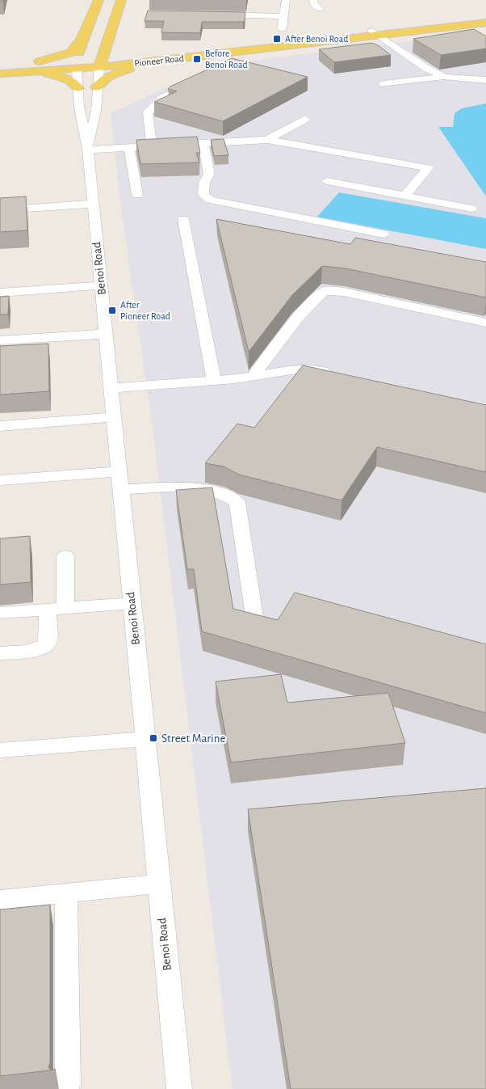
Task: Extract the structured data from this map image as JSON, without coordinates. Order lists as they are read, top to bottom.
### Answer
{
  "streets": {
    "main road": ["Pioneer Road", "Benoi Road"]
  },
  "crossings": [
    ["Pioneer Road", "Benoi Road"]
  ],
  "places": {
    "transit": [
      "After Benoi Road",
      "Before Benoi Road",
      "After Pioneer Road",
      "Street Marine"
    ]
  }
}
